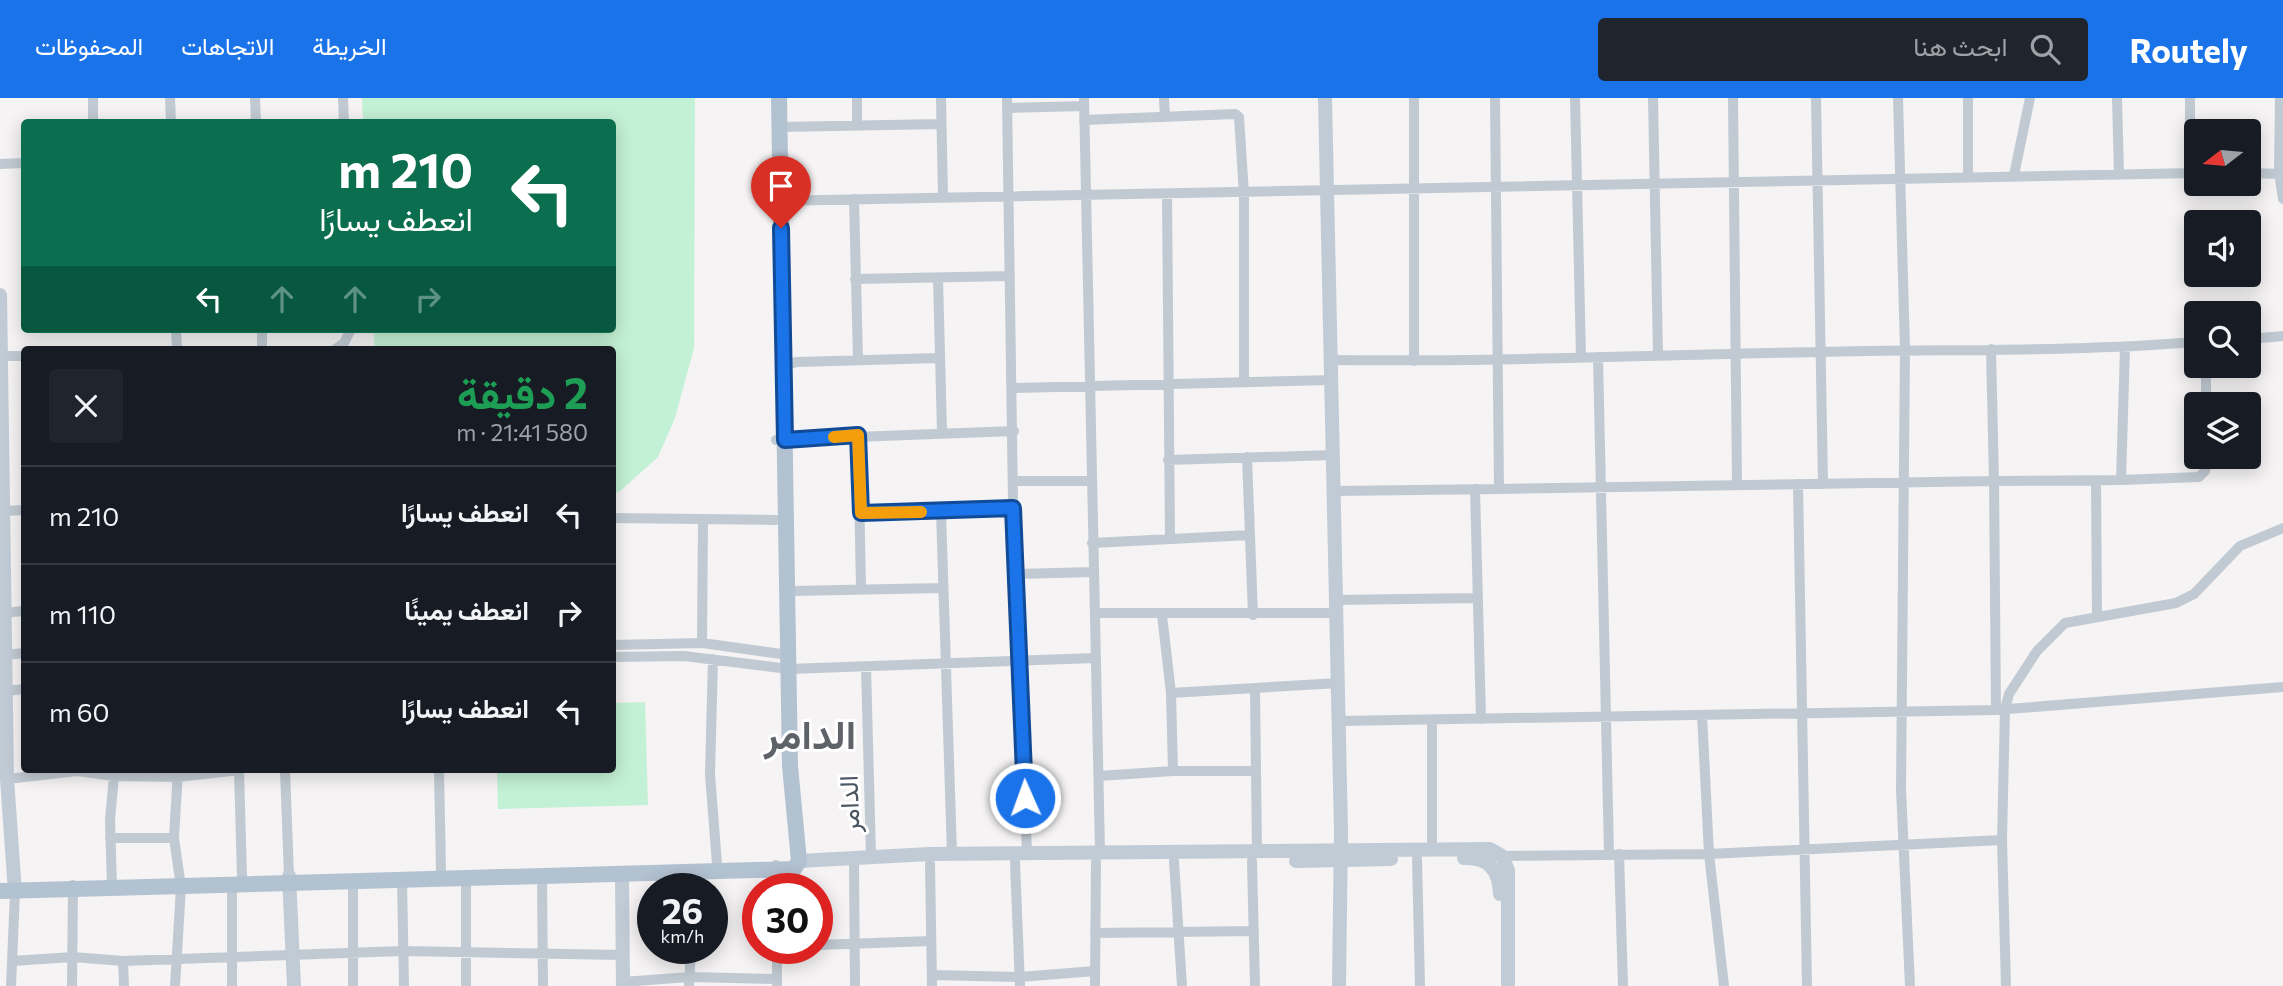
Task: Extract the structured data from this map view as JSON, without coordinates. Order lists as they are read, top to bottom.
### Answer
{
  "streets": {
    "street": ["الدامر"]
  },
  "districts": ["الدامر"],
  "north": "left",
  "page": {
    "header": "Routely",
    "search": "ابحث هنا",
    "nav": ["الخريطة", "الاتجاهات", "المحفوظات"],
    "turn": ["210 m", "انعطف يسارًا"],
    "heading": ["2 دقيقة", "580 m · 21:41"],
    "list": [
      {
        "name": "انعطف يسارًا",
        "value": "210 m"
      },
      {
        "name": "انعطف يمينًا",
        "value": "110 m"
      },
      {
        "name": "انعطف يسارًا",
        "value": "60 m"
      }
    ],
    "speed": "26 km/h",
    "limit": "30"
  }
}
